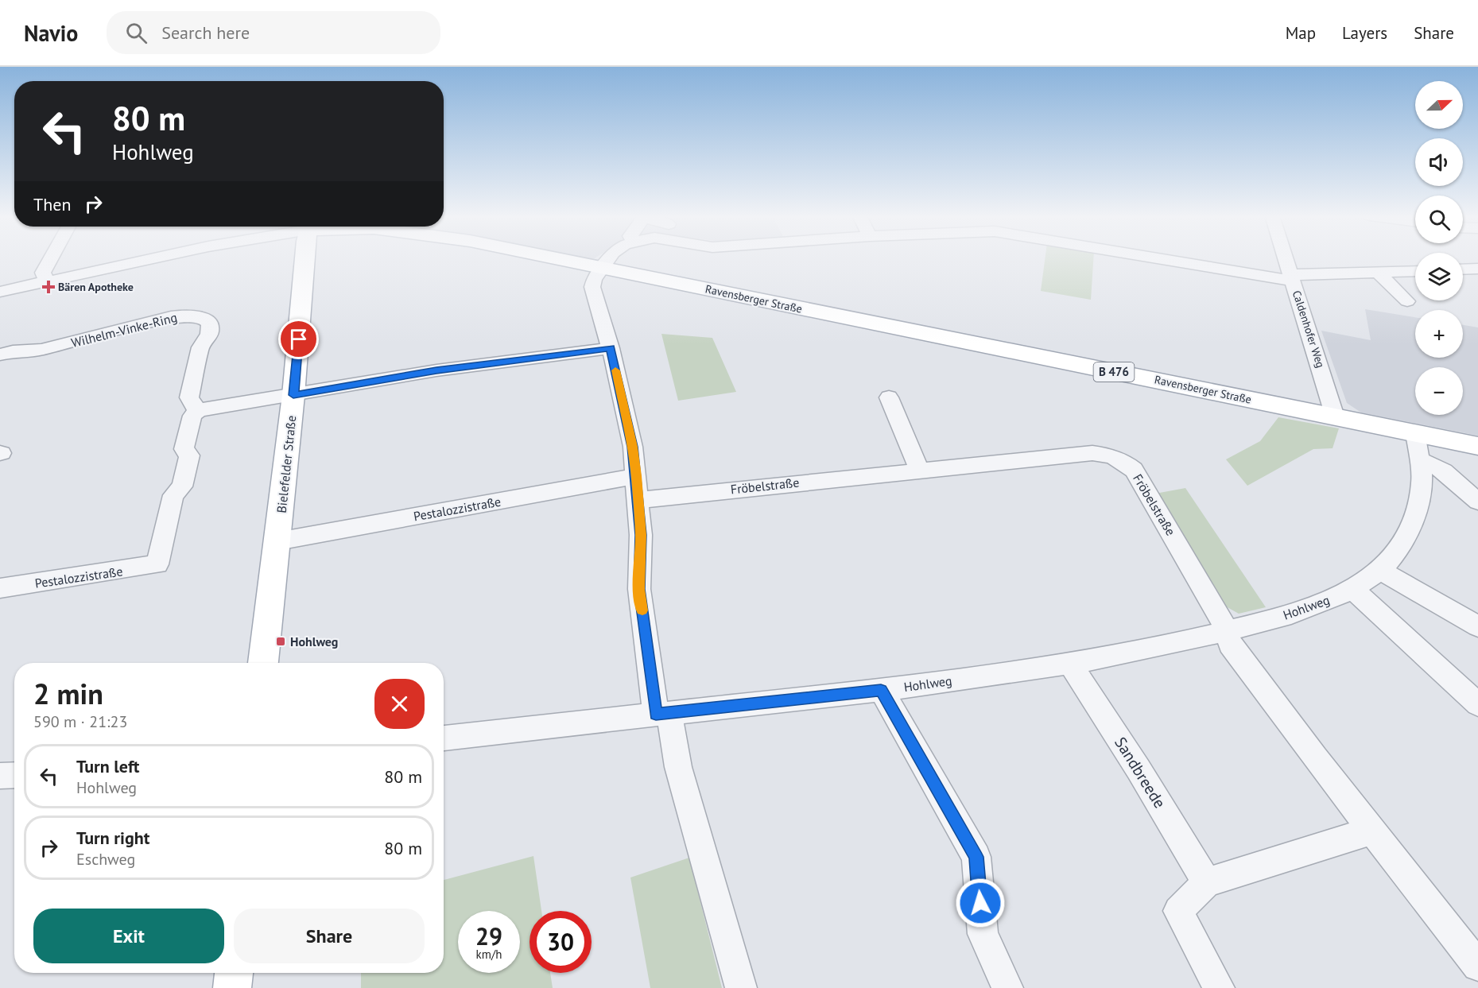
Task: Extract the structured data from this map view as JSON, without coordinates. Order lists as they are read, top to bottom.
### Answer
{
  "streets": {
    "main road": ["Ravensberger Straße", "B 476", "Bielefelder Straße"],
    "street": [
      "Caldenhofer Weg",
      "Wilhelm-Vinke-Ring",
      "Fröbelstraße",
      "Pestalozzistraße",
      "Hohlweg",
      "Sandbreede"
    ]
  },
  "crossings": [
    ["Ravensberger Straße", "Caldenhofer Weg"],
    ["Ravensberger Straße", "Hohlweg"],
    ["Wilhelm-Vinke-Ring", "Pestalozzistraße"],
    ["Bielefelder Straße", "Pestalozzistraße"],
    ["Fröbelstraße", "Hohlweg"],
    ["Hohlweg", "Sandbreede"]
  ],
  "places": {
    "health": ["Bären Apotheke"],
    "transit": ["Hohlweg"]
  },
  "north": "right",
  "page": {
    "header": "Navio",
    "search": "Search here",
    "nav": ["Map", "Layers", "Share"],
    "map_buttons": ["+", "−"],
    "turn": ["80 m", "Hohlweg"],
    "then": "Then",
    "heading": ["2 min", "590 m · 21:23"],
    "list": [
      {
        "name": "Turn left",
        "note": "Hohlweg",
        "value": "80 m"
      },
      {
        "name": "Turn right",
        "note": "Eschweg",
        "value": "80 m"
      }
    ],
    "buttons": ["Exit", "Share"],
    "speed": "29 km/h",
    "limit": "30"
  }
}
